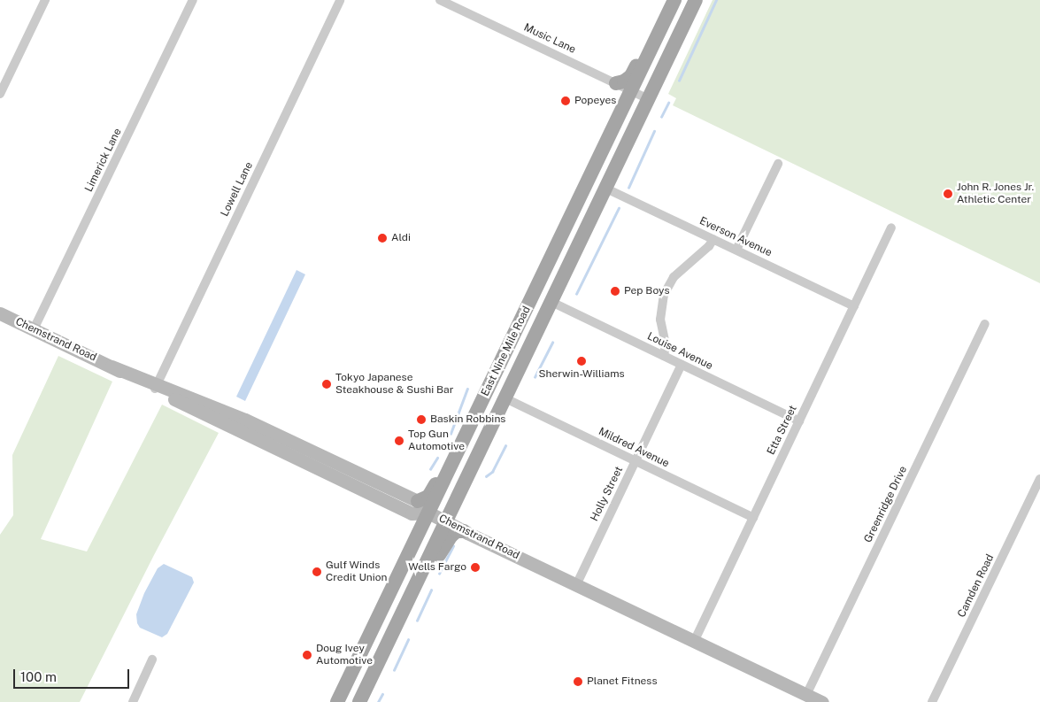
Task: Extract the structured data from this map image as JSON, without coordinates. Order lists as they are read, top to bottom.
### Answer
{
  "streets": {
    "main road": ["East Nine Mile Road"],
    "street": [
      "Music Lane",
      "Limerick Lane",
      "Lowell Lane",
      "Everson Avenue",
      "Chemstrand Road",
      "Louise Avenue",
      "Etta Street",
      "Mildred Avenue",
      "Holly Street",
      "Greenridge Drive",
      "Camden Road"
    ]
  },
  "crossings": [
    ["Music Lane", "East Nine Mile Road"],
    ["Limerick Lane", "Chemstrand Road"],
    ["Lowell Lane", "Chemstrand Road"],
    ["Everson Avenue", "East Nine Mile Road"],
    ["Everson Avenue", "Etta Street"],
    ["Chemstrand Road", "East Nine Mile Road"],
    ["Chemstrand Road", "Etta Street"],
    ["Chemstrand Road", "Holly Street"],
    ["Chemstrand Road", "Greenridge Drive"],
    ["East Nine Mile Road", "Louise Avenue"],
    ["East Nine Mile Road", "Mildred Avenue"],
    ["Louise Avenue", "Etta Street"],
    ["Louise Avenue", "Holly Street"],
    ["Etta Street", "Mildred Avenue"],
    ["Mildred Avenue", "Holly Street"]
  ],
  "places": [
    "Popeyes",
    "John R. Jones Jr. Athletic Center",
    "Aldi",
    "Pep Boys",
    "Sherwin-Williams",
    "Tokyo Japanese Steakhouse & Sushi Bar",
    "Baskin Robbins",
    "Top Gun Automotive",
    "Wells Fargo",
    "Gulf Winds Credit Union",
    "Doug Ivey Automotive",
    "Planet Fitness"
  ],
  "scale_bar": "100 m"
}
